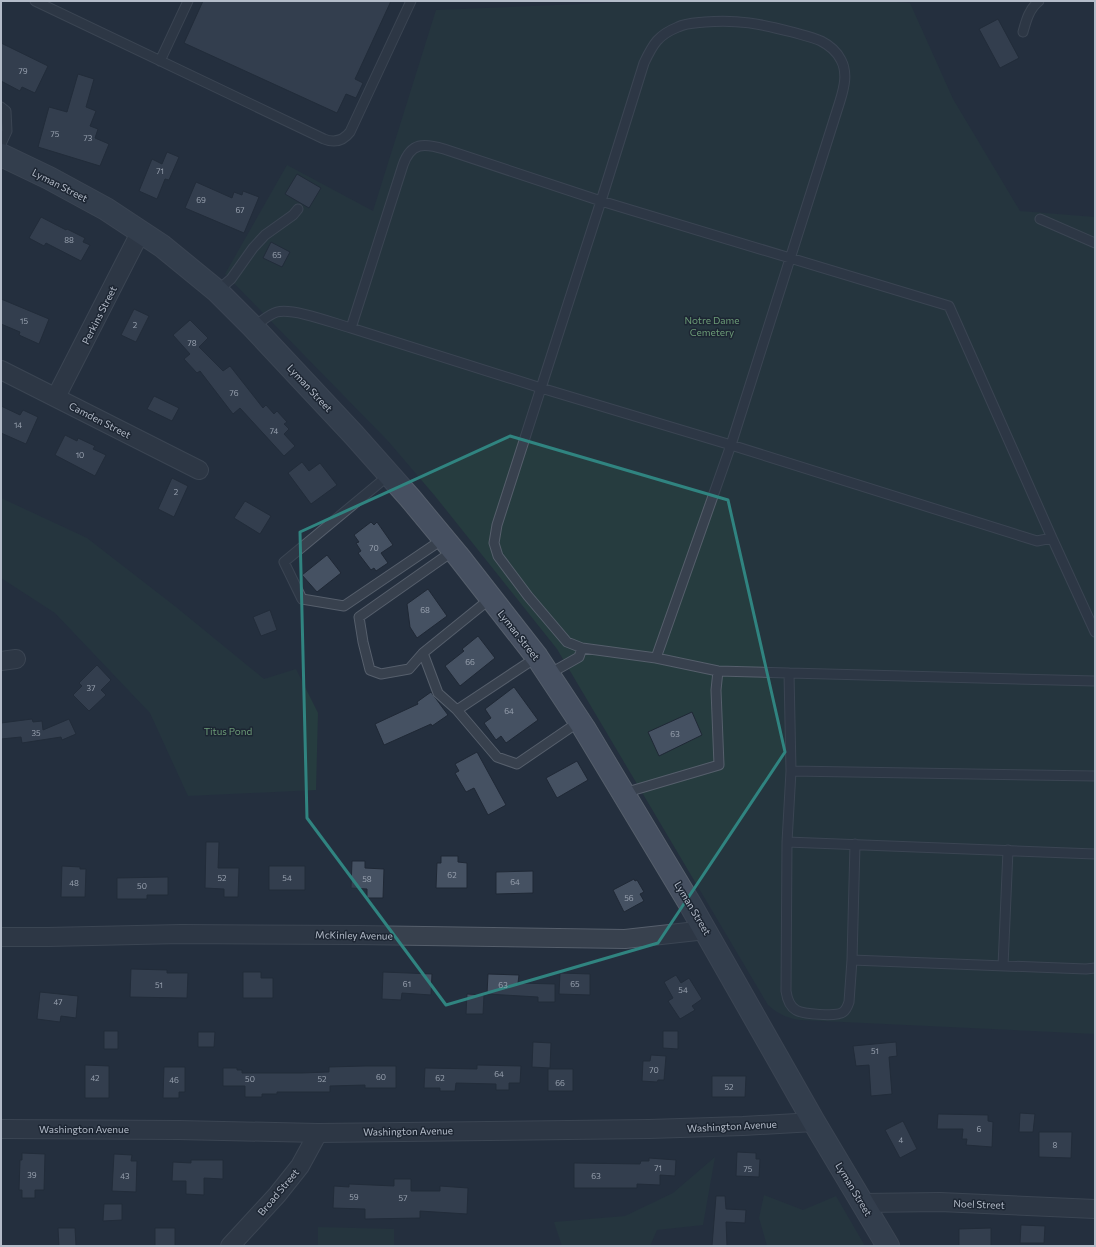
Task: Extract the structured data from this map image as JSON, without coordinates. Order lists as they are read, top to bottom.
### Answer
{
  "streets": {
    "main road": ["Lyman Street"],
    "street": [
      "Perkins Street",
      "Camden Street",
      "McKinley Avenue",
      "Washington Avenue",
      "Broad Street",
      "Noel Street"
    ]
  },
  "crossings": [
    ["Lyman Street", "Perkins Street"],
    ["Lyman Street", "McKinley Avenue"],
    ["Lyman Street", "Washington Avenue"],
    ["Lyman Street", "Noel Street"],
    ["Perkins Street", "Camden Street"],
    ["Washington Avenue", "Broad Street"]
  ],
  "parks": ["Notre Dame Cemetery", "Titus Pond"],
  "house_numbers": [
    "79",
    "75",
    "73",
    "71",
    "69",
    "67",
    "88",
    "65",
    "15",
    "2",
    "78",
    "76",
    "14",
    "74",
    "10",
    "2",
    "70",
    "68",
    "66",
    "37",
    "64",
    "35",
    "63",
    "62",
    "52",
    "54",
    "58",
    "64",
    "48",
    "50",
    "56",
    "61",
    "65",
    "51",
    "63",
    "54",
    "47",
    "51",
    "70",
    "64",
    "60",
    "42",
    "62",
    "50",
    "52",
    "46",
    "66",
    "52",
    "6",
    "4",
    "8",
    "71",
    "75",
    "39",
    "43",
    "63",
    "59",
    "57"
  ]
}
